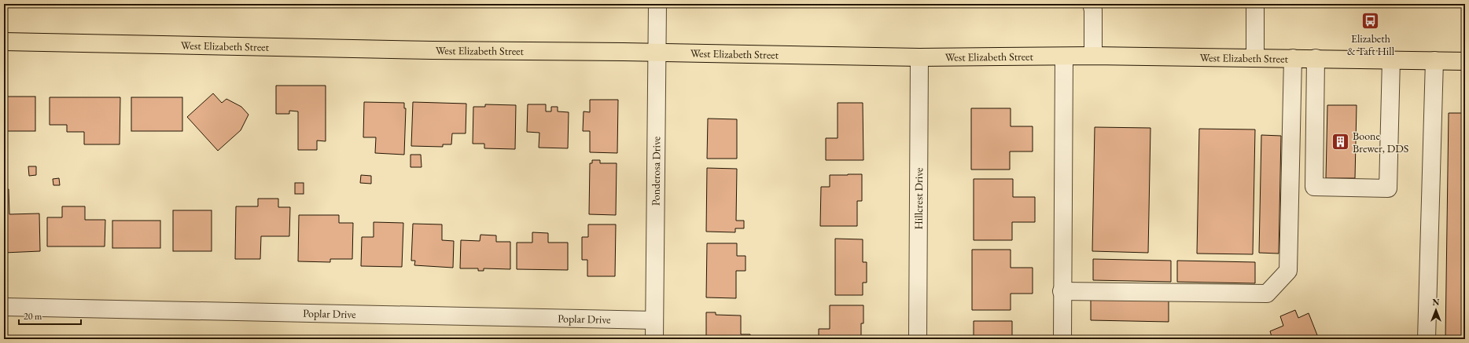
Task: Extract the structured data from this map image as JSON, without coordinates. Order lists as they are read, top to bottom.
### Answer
{
  "streets": {
    "main road": ["West Elizabeth Street"],
    "street": ["Ponderosa Drive", "Hillcrest Drive", "Poplar Drive"]
  },
  "crossings": [
    ["West Elizabeth Street", "Ponderosa Drive"],
    ["West Elizabeth Street", "Hillcrest Drive"],
    ["Ponderosa Drive", "Poplar Drive"]
  ],
  "places": {
    "bus stop": ["Elizabeth & Taft Hill"],
    "building": ["Boone Brewer, DDS"]
  },
  "scale_bar": "20 m",
  "north": "top"
}
